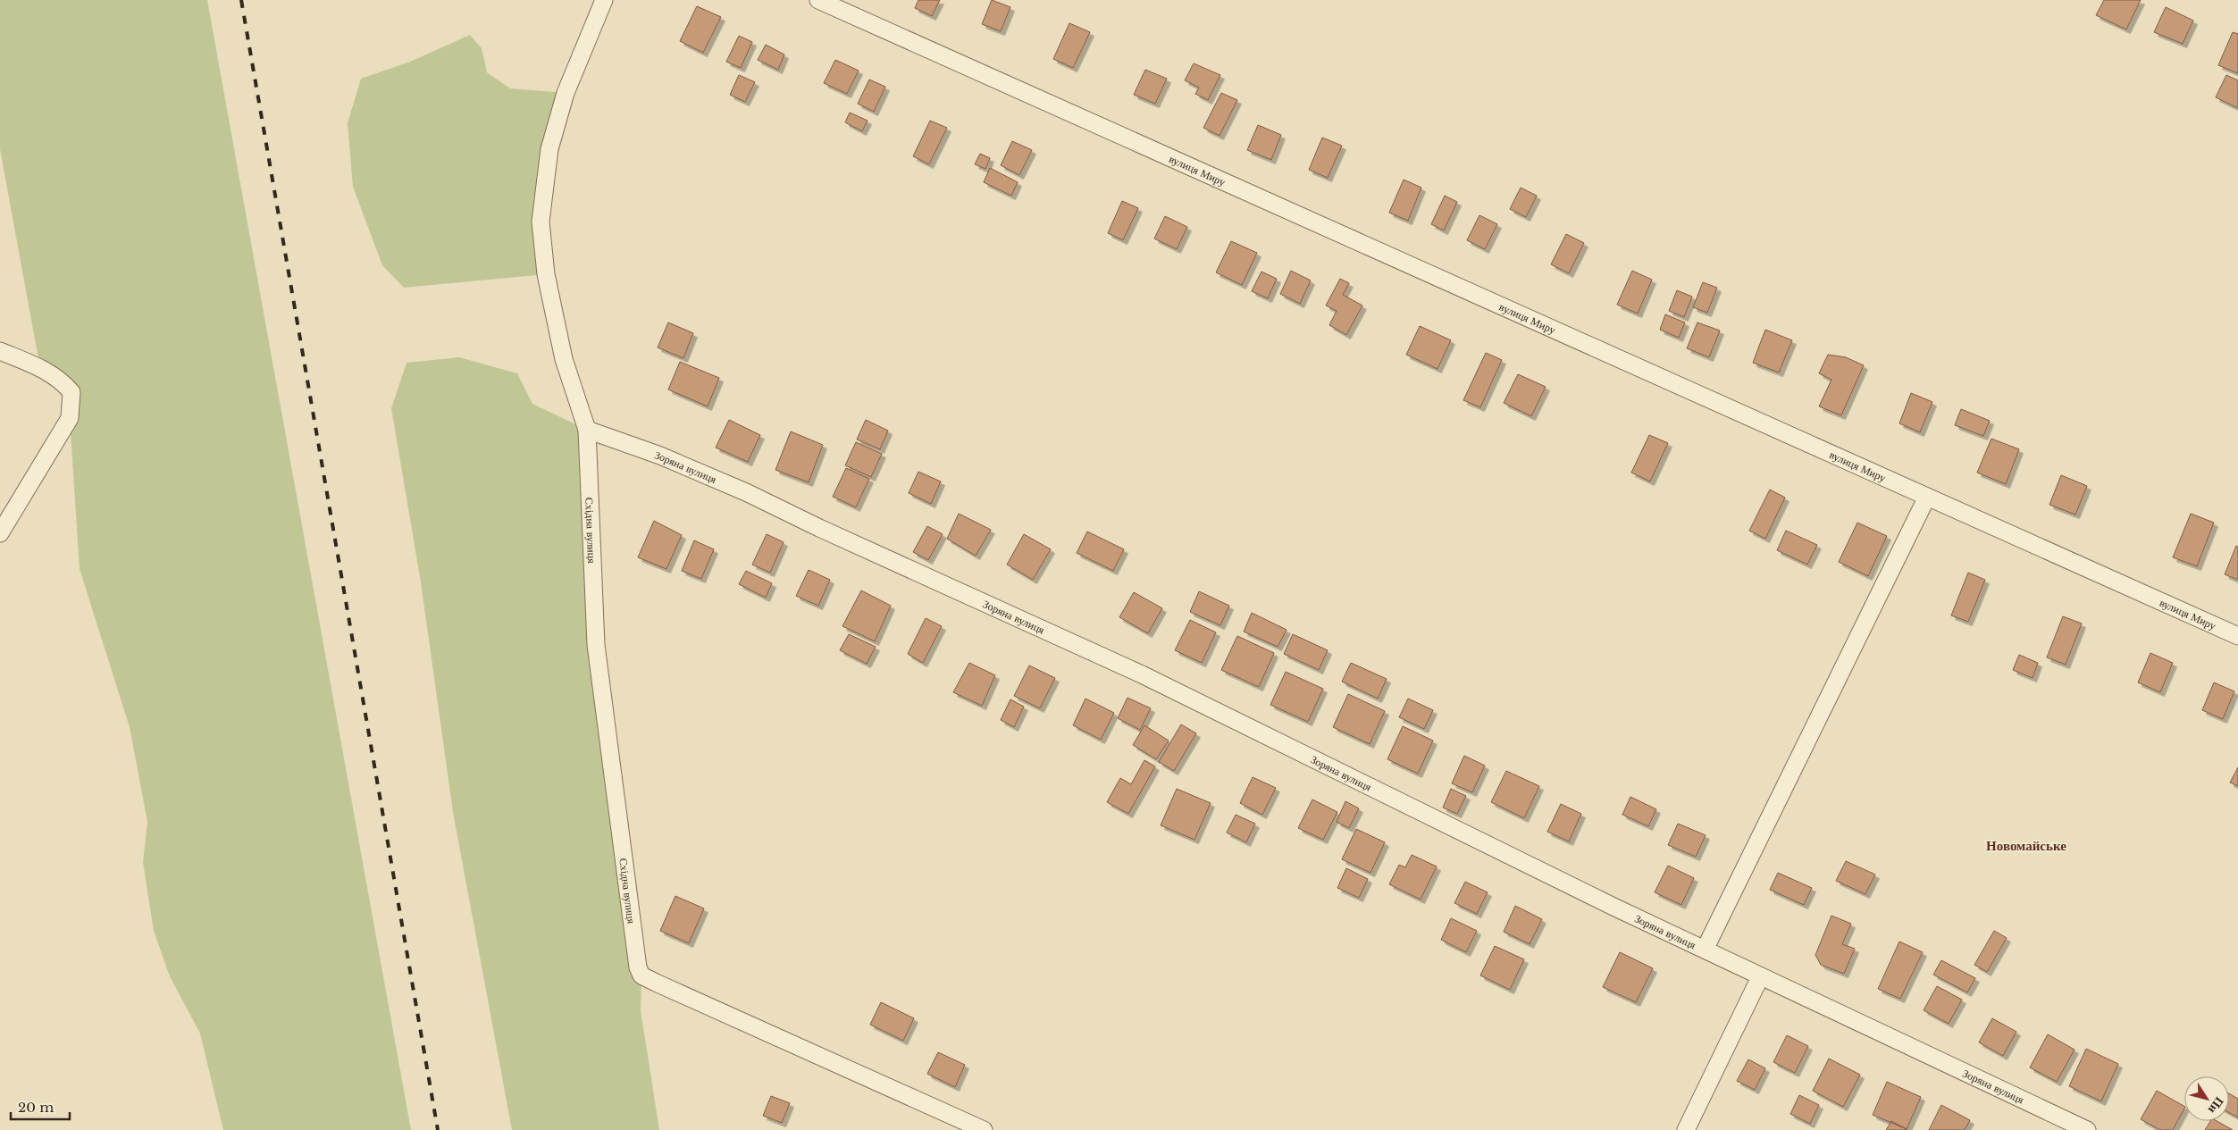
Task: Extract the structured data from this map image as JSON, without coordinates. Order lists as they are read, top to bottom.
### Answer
{
  "streets": {
    "street": ["вулиця Миру", "Зоряна вулиця", "Східна вулиця"]
  },
  "crossings": [
    ["Зоряна вулиця", "Східна вулиця"]
  ],
  "districts": ["Новомайське"],
  "scale_bar": "20 m",
  "north": "bottom right"
}
